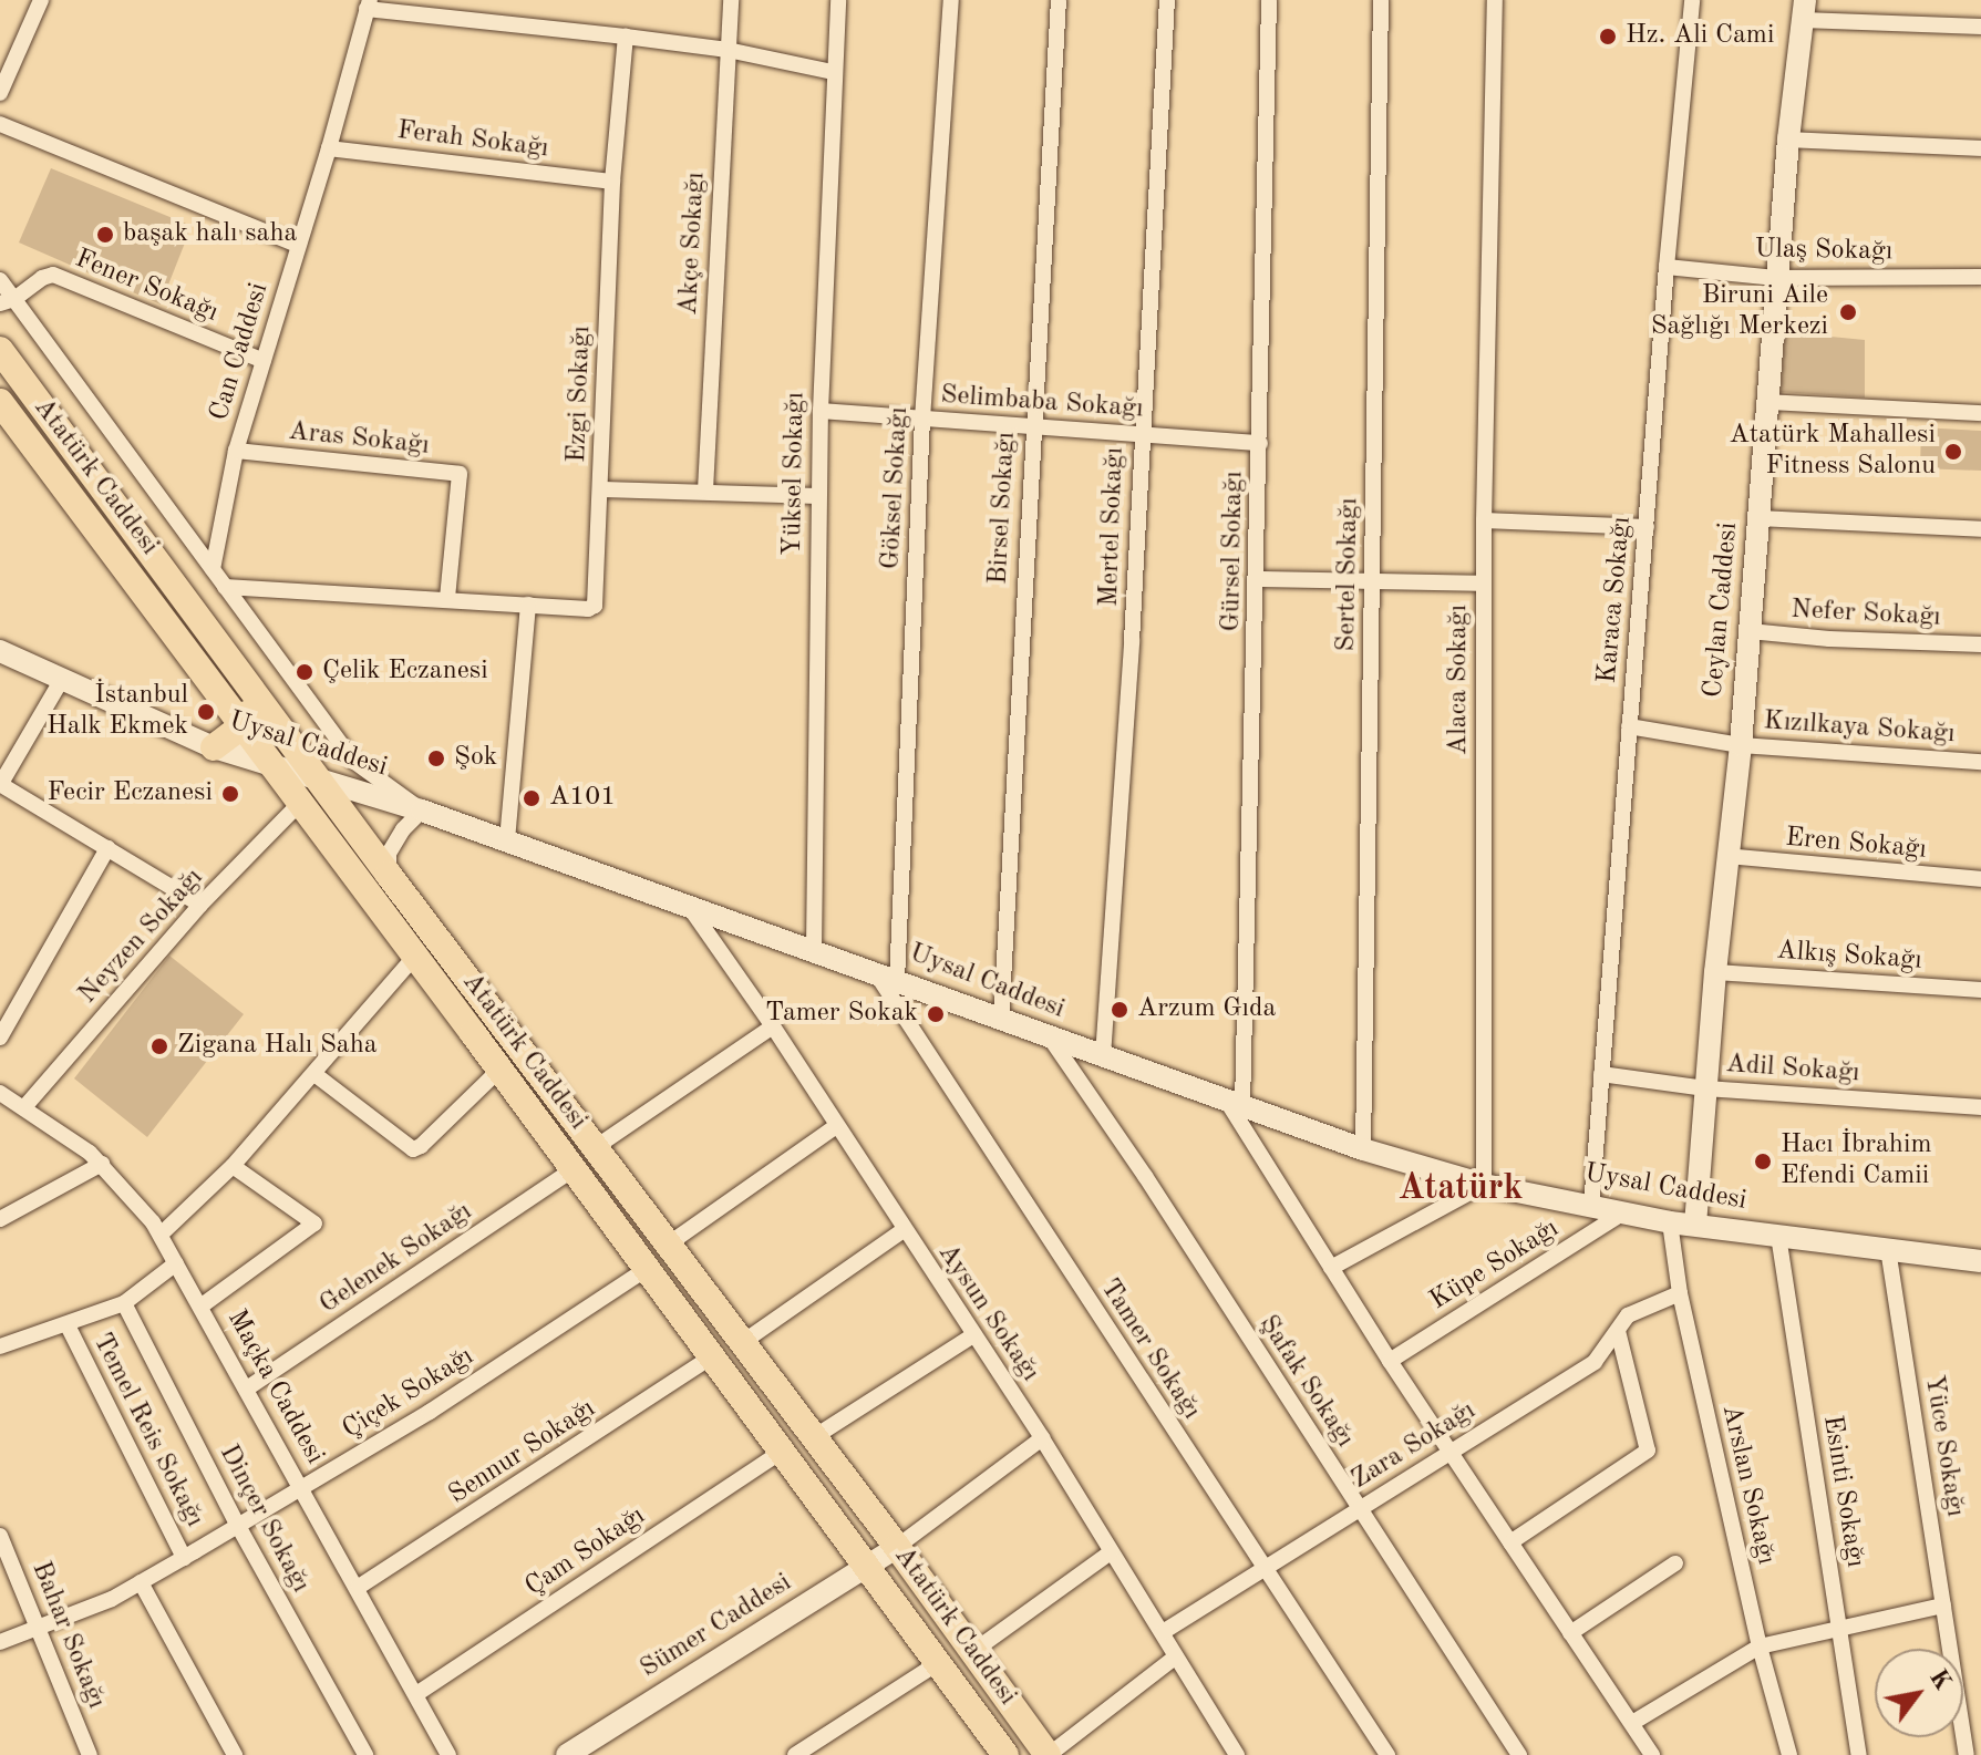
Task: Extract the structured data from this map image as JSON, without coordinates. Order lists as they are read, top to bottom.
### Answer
{
  "streets": {
    "main road": ["Atatürk Caddesi"],
    "street": [
      "Ferah Sokağı",
      "Akçe Sokağı",
      "Ulaş Sokağı",
      "Fener Sokağı",
      "Can Caddesi",
      "Ezgi Sokağı",
      "Selimbaba Sokağı",
      "Aras Sokağı",
      "Yüksel Sokağı",
      "Göksel Sokağı",
      "Birsel Sokağı",
      "Mertel Sokağı",
      "Gürsel Sokağı",
      "Sertel Sokağı",
      "Karaca Sokağı",
      "Ceylan Caddesi",
      "Nefer Sokağı",
      "Alaca Sokağı",
      "Kızılkaya Sokağı",
      "Uysal Caddesi",
      "Eren Sokağı",
      "Neyzen Sokağı",
      "Alkış Sokağı",
      "Adil Sokağı",
      "Gelenek Sokağı",
      "Küpe Sokağı",
      "Aysun Sokağı",
      "Tamer Sokağı",
      "Şafak Sokağı",
      "Maçka Caddesi",
      "Çiçek Sokağı",
      "Temel Reis Sokağı",
      "Zara Sokağı",
      "Yüce Sokağı",
      "Sennur Sokağı",
      "Arslan Sokağı",
      "Esinti Sokağı",
      "Dinçer Sokağı",
      "Çam Sokağı",
      "Sümer Caddesi",
      "Bahar Sokağı"
    ]
  },
  "crossings": [
    ["Ferah Sokağı", "Can Caddesi"],
    ["Ferah Sokağı", "Ezgi Sokağı"],
    ["Ulaş Sokağı", "Karaca Sokağı"],
    ["Ulaş Sokağı", "Ceylan Caddesi"],
    ["Fener Sokağı", "Can Caddesi"],
    ["Can Caddesi", "Aras Sokağı"],
    ["Ezgi Sokağı", "Aras Sokağı"],
    ["Selimbaba Sokağı", "Yüksel Sokağı"],
    ["Selimbaba Sokağı", "Göksel Sokağı"],
    ["Selimbaba Sokağı", "Birsel Sokağı"],
    ["Selimbaba Sokağı", "Mertel Sokağı"],
    ["Selimbaba Sokağı", "Gürsel Sokağı"],
    ["Yüksel Sokağı", "Uysal Caddesi"],
    ["Atatürk Caddesi", "Uysal Caddesi"],
    ["Atatürk Caddesi", "Neyzen Sokağı"],
    ["Atatürk Caddesi", "Gelenek Sokağı"],
    ["Atatürk Caddesi", "Çiçek Sokağı"],
    ["Atatürk Caddesi", "Sennur Sokağı"],
    ["Atatürk Caddesi", "Çam Sokağı"],
    ["Atatürk Caddesi", "Sümer Caddesi"],
    ["Göksel Sokağı", "Uysal Caddesi"],
    ["Birsel Sokağı", "Uysal Caddesi"],
    ["Mertel Sokağı", "Uysal Caddesi"],
    ["Gürsel Sokağı", "Uysal Caddesi"],
    ["Sertel Sokağı", "Uysal Caddesi"],
    ["Karaca Sokağı", "Kızılkaya Sokağı"],
    ["Karaca Sokağı", "Uysal Caddesi"],
    ["Karaca Sokağı", "Adil Sokağı"],
    ["Ceylan Caddesi", "Nefer Sokağı"],
    ["Ceylan Caddesi", "Kızılkaya Sokağı"],
    ["Ceylan Caddesi", "Uysal Caddesi"],
    ["Ceylan Caddesi", "Eren Sokağı"],
    ["Ceylan Caddesi", "Alkış Sokağı"],
    ["Ceylan Caddesi", "Adil Sokağı"],
    ["Alaca Sokağı", "Uysal Caddesi"],
    ["Uysal Caddesi", "Küpe Sokağı"],
    ["Uysal Caddesi", "Aysun Sokağı"],
    ["Uysal Caddesi", "Tamer Sokağı"],
    ["Uysal Caddesi", "Şafak Sokağı"],
    ["Uysal Caddesi", "Yüce Sokağı"],
    ["Uysal Caddesi", "Arslan Sokağı"],
    ["Uysal Caddesi", "Esinti Sokağı"],
    ["Neyzen Sokağı", "Maçka Caddesi"],
    ["Gelenek Sokağı", "Maçka Caddesi"],
    ["Aysun Sokağı", "Zara Sokağı"],
    ["Tamer Sokağı", "Zara Sokağı"],
    ["Şafak Sokağı", "Zara Sokağı"],
    ["Maçka Caddesi", "Çiçek Sokağı"],
    ["Maçka Caddesi", "Sennur Sokağı"],
    ["Maçka Caddesi", "Çam Sokağı"],
    ["Çiçek Sokağı", "Temel Reis Sokağı"],
    ["Çiçek Sokağı", "Dinçer Sokağı"],
    ["Çiçek Sokağı", "Bahar Sokağı"],
    ["Zara Sokağı", "Arslan Sokağı"]
  ],
  "districts": ["Atatürk"],
  "places": [
    "Hz. Ali Cami",
    "başak halı saha",
    "Biruni Aile Sağlığı Merkezi",
    "Atatürk Mahallesi Fitness Salonu",
    "Çelik Eczanesi",
    "İstanbul Halk Ekmek",
    "Şok",
    "Fecir Eczanesi",
    "A101",
    "Arzum Gıda",
    "Tamer Sokak",
    "Zigana Halı Saha",
    "Hacı İbrahim Efendi Camii"
  ],
  "north": "top right"
}
